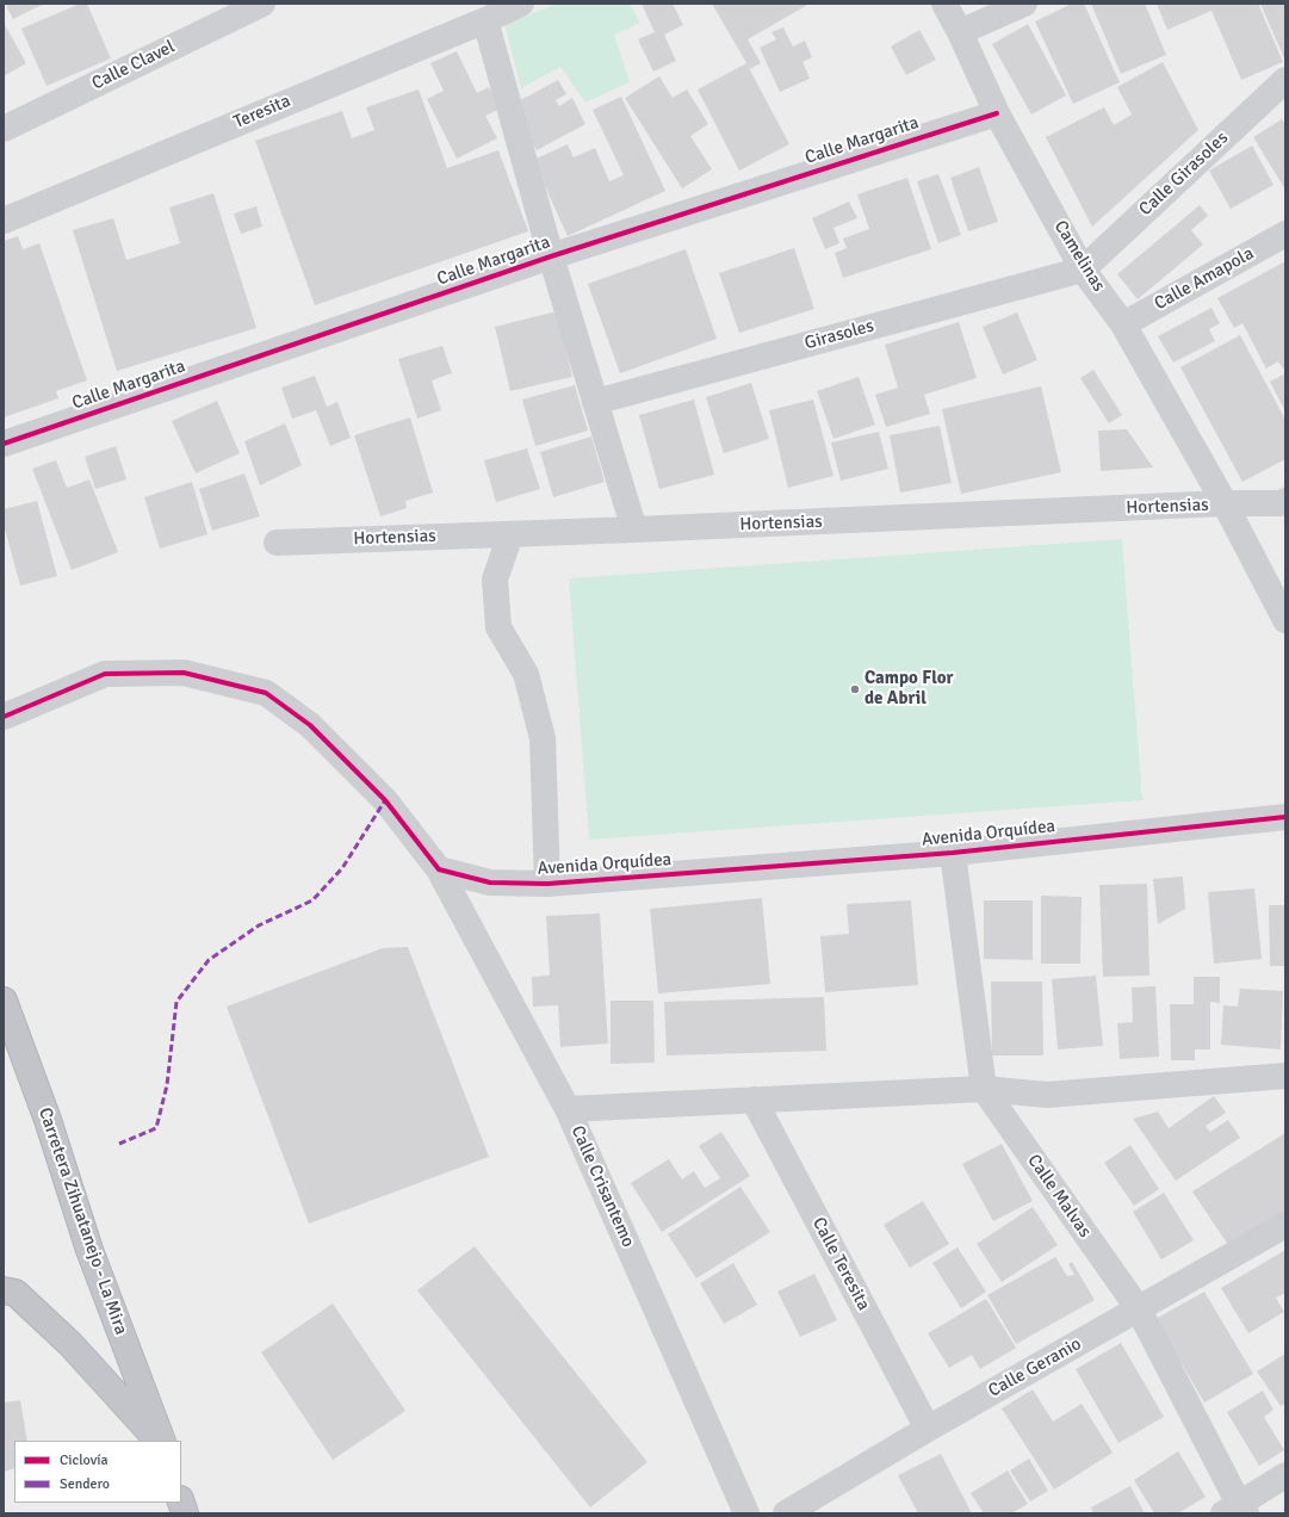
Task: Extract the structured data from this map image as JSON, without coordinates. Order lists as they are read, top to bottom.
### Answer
{
  "streets": {
    "highway": ["Carretera Zihuatanejo - La Mira"],
    "street": [
      "Calle Clavel",
      "Teresita",
      "Calle Margarita",
      "Calle Girasoles",
      "Camelinas",
      "Calle Amapola",
      "Girasoles",
      "Hortensias",
      "Avenida Orquídea",
      "Calle Crisantemo",
      "Calle Malvas",
      "Calle Teresita",
      "Calle Geranio"
    ]
  },
  "crossings": [
    ["Calle Margarita", "Camelinas"],
    ["Calle Girasoles", "Camelinas"],
    ["Calle Girasoles", "Girasoles"],
    ["Camelinas", "Calle Amapola"],
    ["Camelinas", "Girasoles"],
    ["Camelinas", "Hortensias"],
    ["Avenida Orquídea", "Calle Crisantemo"],
    ["Avenida Orquídea", "Calle Malvas"],
    ["Calle Malvas", "Calle Geranio"],
    ["Calle Teresita", "Calle Geranio"]
  ],
  "places": ["Campo Flor de Abril"],
  "legend": ["Ciclovía", "Sendero"]
}
